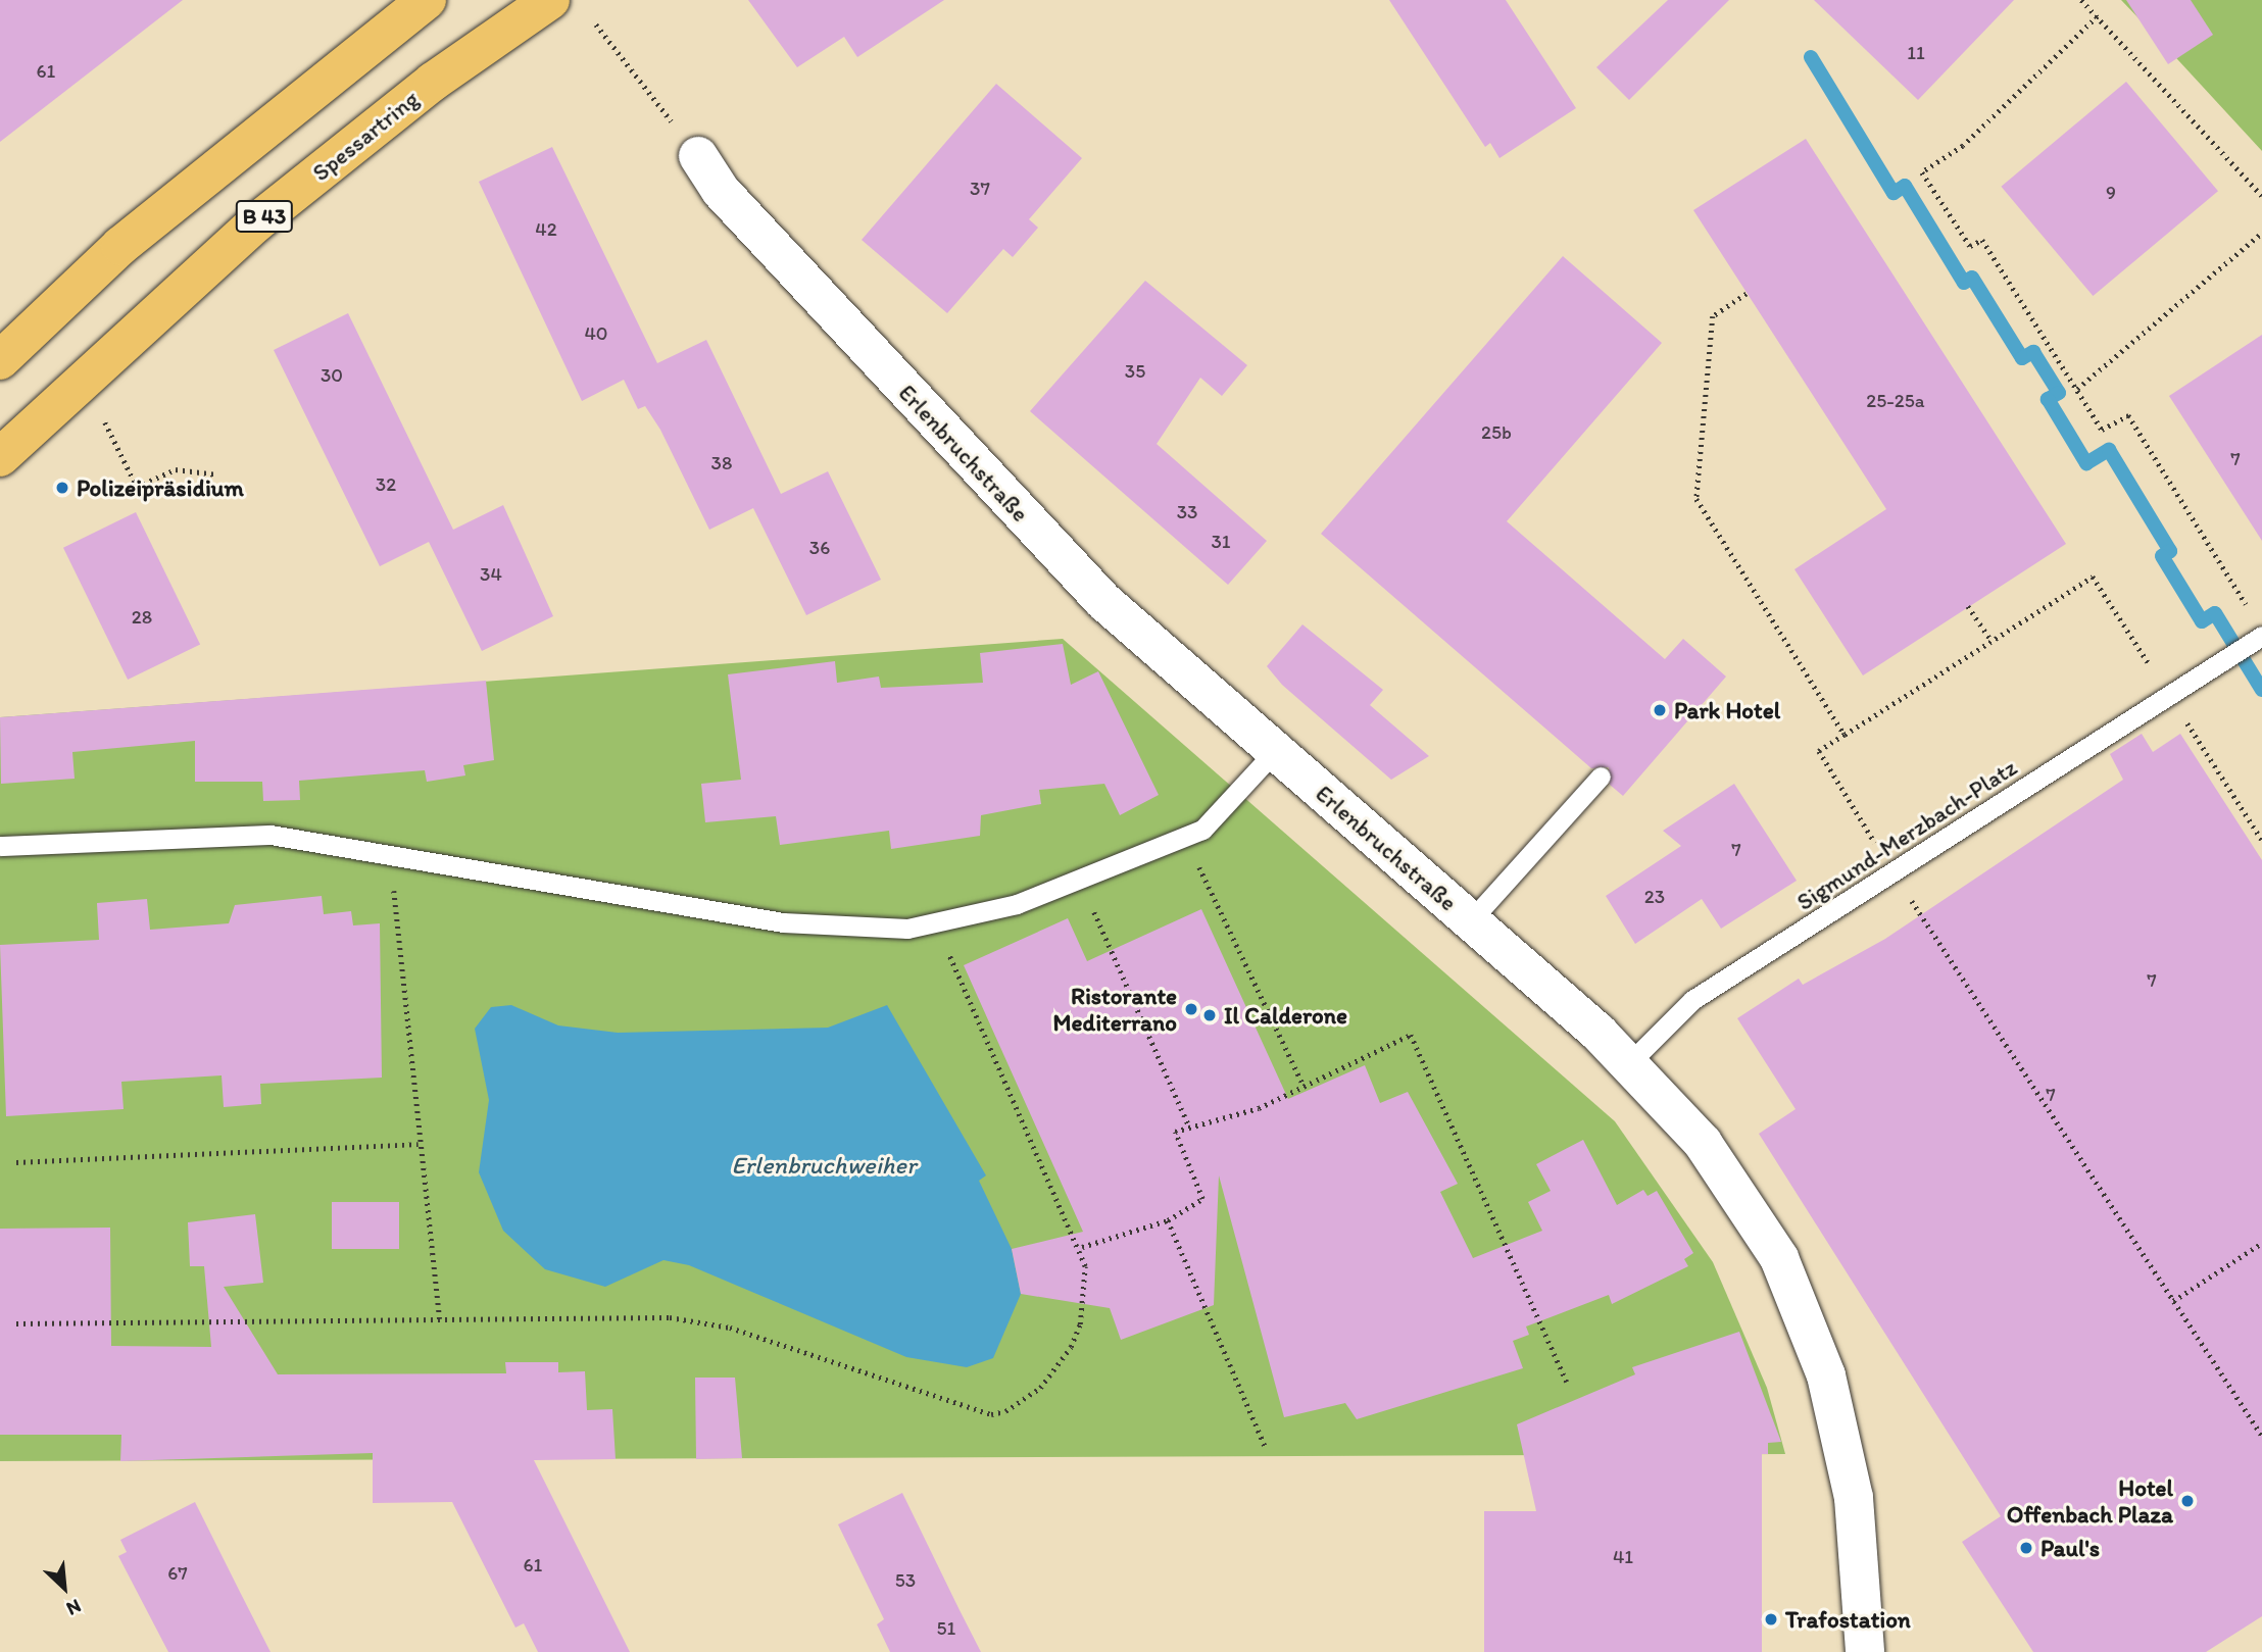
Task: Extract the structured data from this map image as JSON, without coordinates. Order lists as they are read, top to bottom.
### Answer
{
  "streets": {
    "main road": ["Spessartring", "B 43"],
    "street": ["Erlenbruchstraße"],
    "lane": ["Sigmund-Merzbach-Platz"]
  },
  "crossings": [
    ["Erlenbruchstraße", "Sigmund-Merzbach-Platz"]
  ],
  "water": ["Erlenbruchweiher"],
  "places": [
    "Polizeipräsidium",
    "Park Hotel",
    "Ristorante Mediterrano",
    "Il Calderone",
    "Hotel Offenbach Plaza",
    "Paul's",
    "Trafostation"
  ],
  "house_numbers": [
    "11",
    "61",
    "37",
    "9",
    "42",
    "40",
    "35",
    "30",
    "25-25a",
    "25b",
    "7",
    "38",
    "32",
    "33",
    "31",
    "36",
    "34",
    "28",
    "7",
    "23",
    "7",
    "7",
    "41",
    "61",
    "67",
    "53",
    "51"
  ],
  "north": "bottom right"
}
